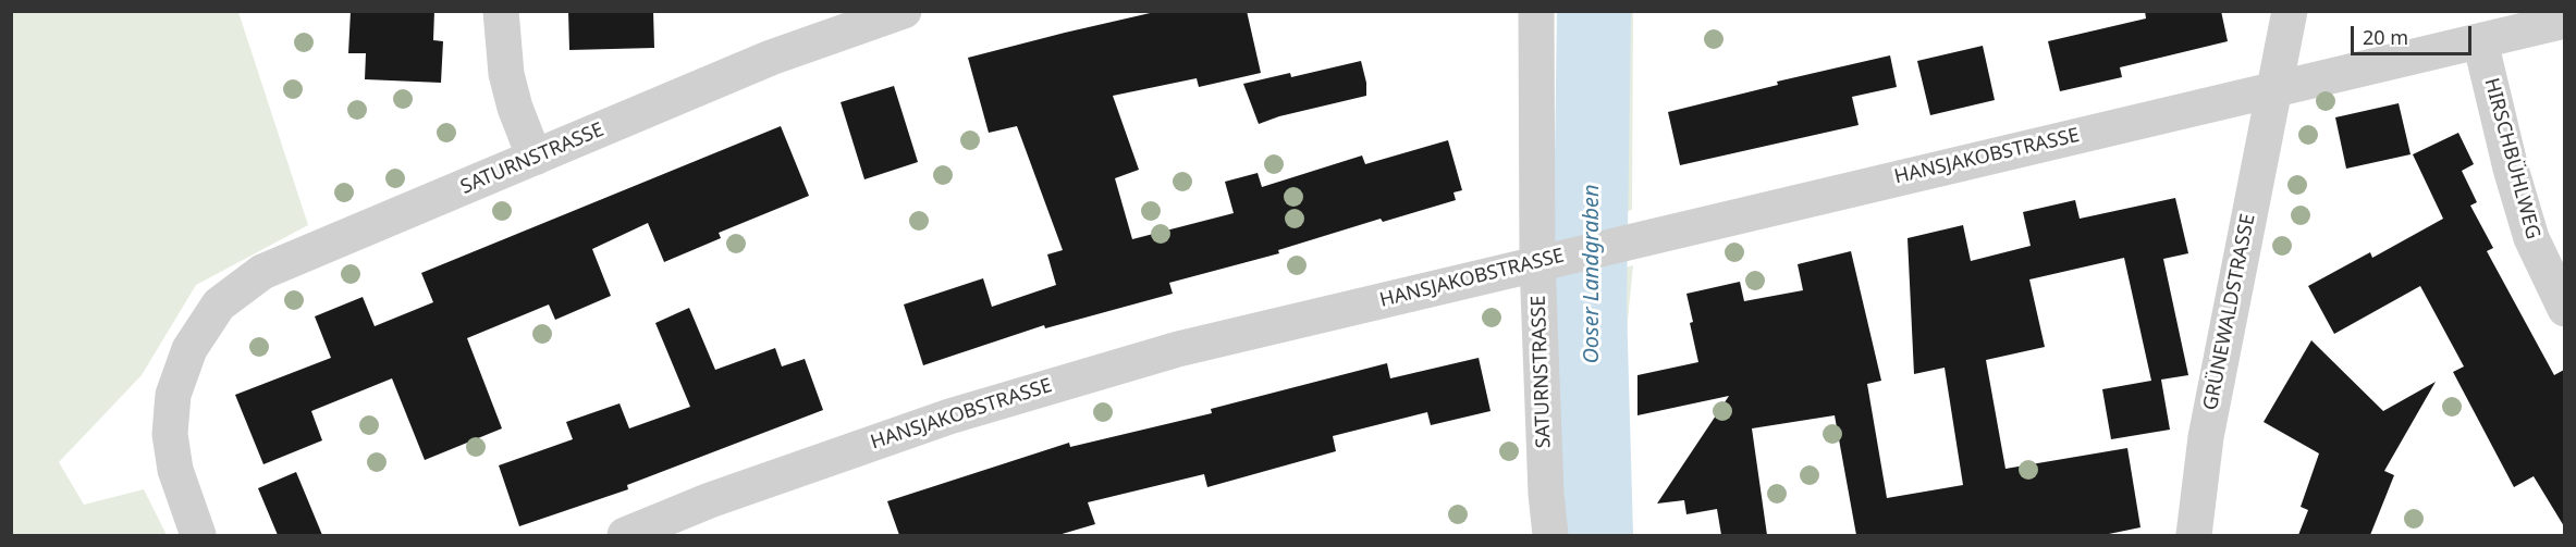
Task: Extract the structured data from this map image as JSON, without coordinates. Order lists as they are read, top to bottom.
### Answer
{
  "streets": {
    "street": [
      "HANSJAKOBSTRASSE",
      "SATURNSTRASSE",
      "HIRSCHBÜHLWEG",
      "GRÜNEWALDSTRASSE"
    ]
  },
  "crossings": [
    ["HANSJAKOBSTRASSE", "SATURNSTRASSE"],
    ["HANSJAKOBSTRASSE", "HIRSCHBÜHLWEG"],
    ["HANSJAKOBSTRASSE", "GRÜNEWALDSTRASSE"]
  ],
  "water": ["Ooser Landgraben"],
  "scale_bar": "20 m"
}
